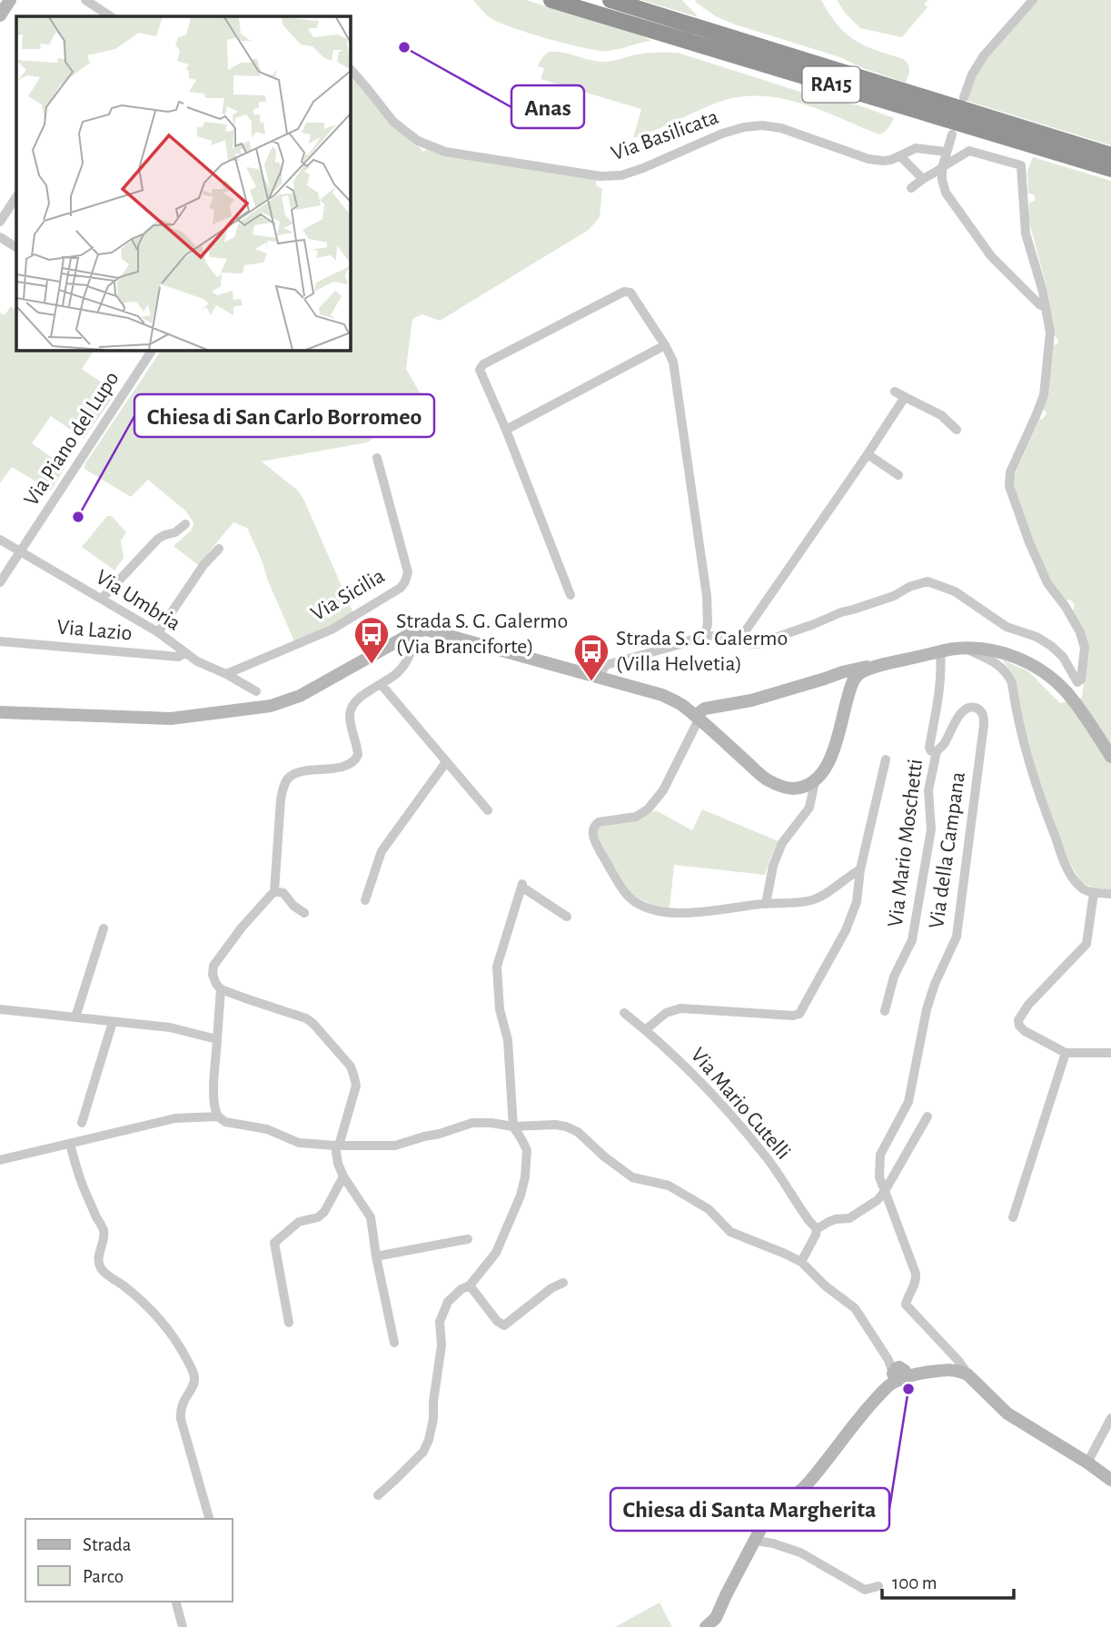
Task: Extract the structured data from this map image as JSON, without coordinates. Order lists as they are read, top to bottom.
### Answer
{
  "streets": {
    "highway": ["RA15"],
    "street": [
      "Via Basilicata",
      "Via Piano del Lupo",
      "Via Sicilia",
      "Via Umbria",
      "Via Lazio",
      "Via Mario Moschetti",
      "Via della Campana",
      "Via Mario Cutelli"
    ]
  },
  "crossings": [
    ["Via Piano del Lupo", "Via Umbria"],
    ["Via Sicilia", "Via Umbria"],
    ["Via Umbria", "Via Lazio"],
    ["Via Mario Moschetti", "Via della Campana"]
  ],
  "places": {
    "other": ["Anas", "Chiesa di San Carlo Borromeo", "Chiesa di Santa Margherita"],
    "bus stop": ["Strada S. G. Galermo (Via Branciforte)", "Strada S. G. Galermo (Villa Helvetia)"]
  },
  "legend": ["Strada", "Parco"],
  "scale_bar": "100 m"
}
